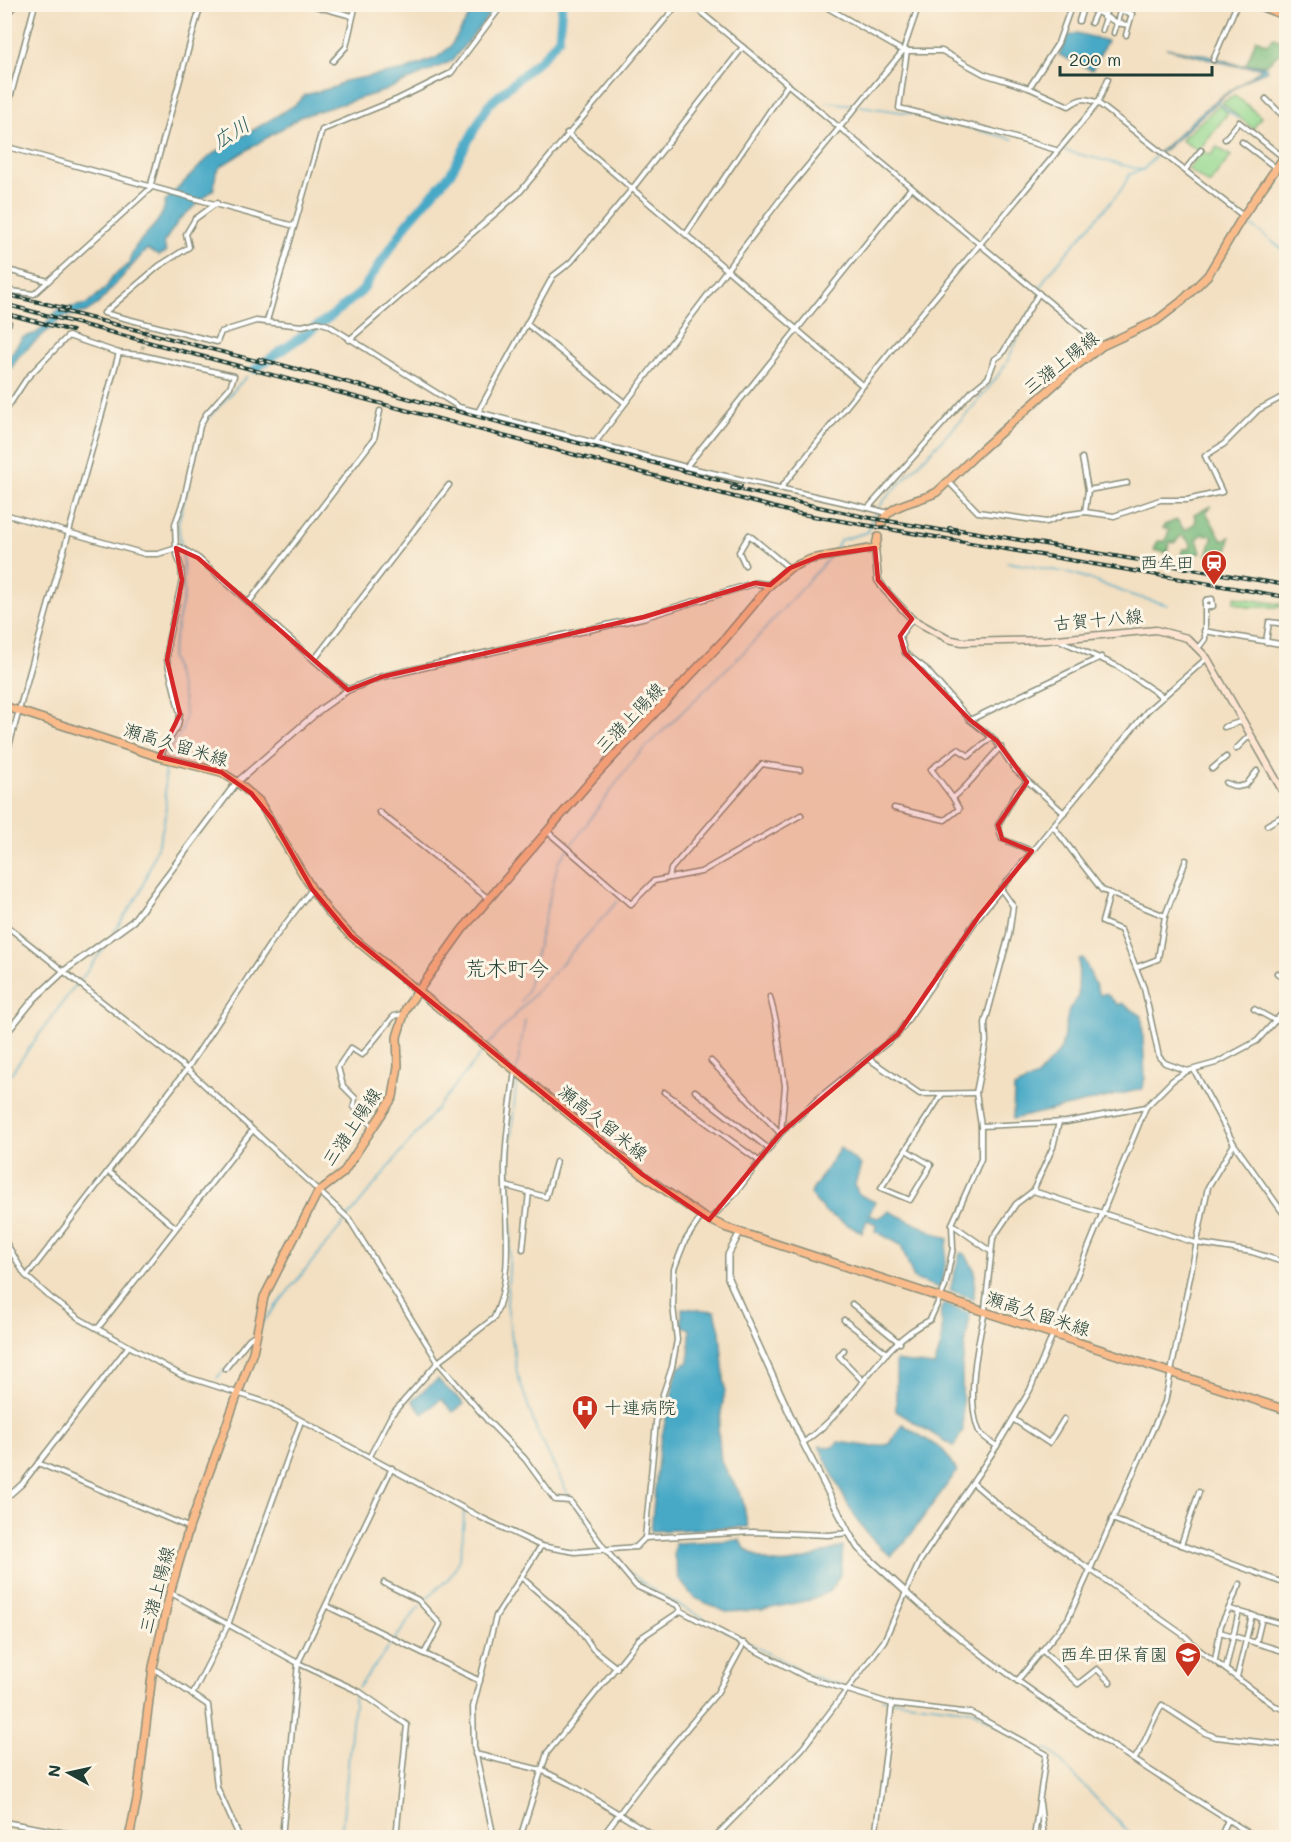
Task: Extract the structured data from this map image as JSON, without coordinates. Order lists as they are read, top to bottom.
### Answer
{
  "streets": {
    "main road": ["三潴上陽線", "古賀十八線", "瀬高久留米線"]
  },
  "crossings": [
    ["三潴上陽線", "古賀十八線"],
    ["三潴上陽線", "瀬高久留米線"]
  ],
  "districts": ["荒木町今"],
  "water": ["広川"],
  "places": {
    "station": ["西牟田"],
    "hospital": ["十連病院"],
    "school or university": ["西牟田保育園"]
  },
  "scale_bar": "200 m",
  "north": "left"
}
